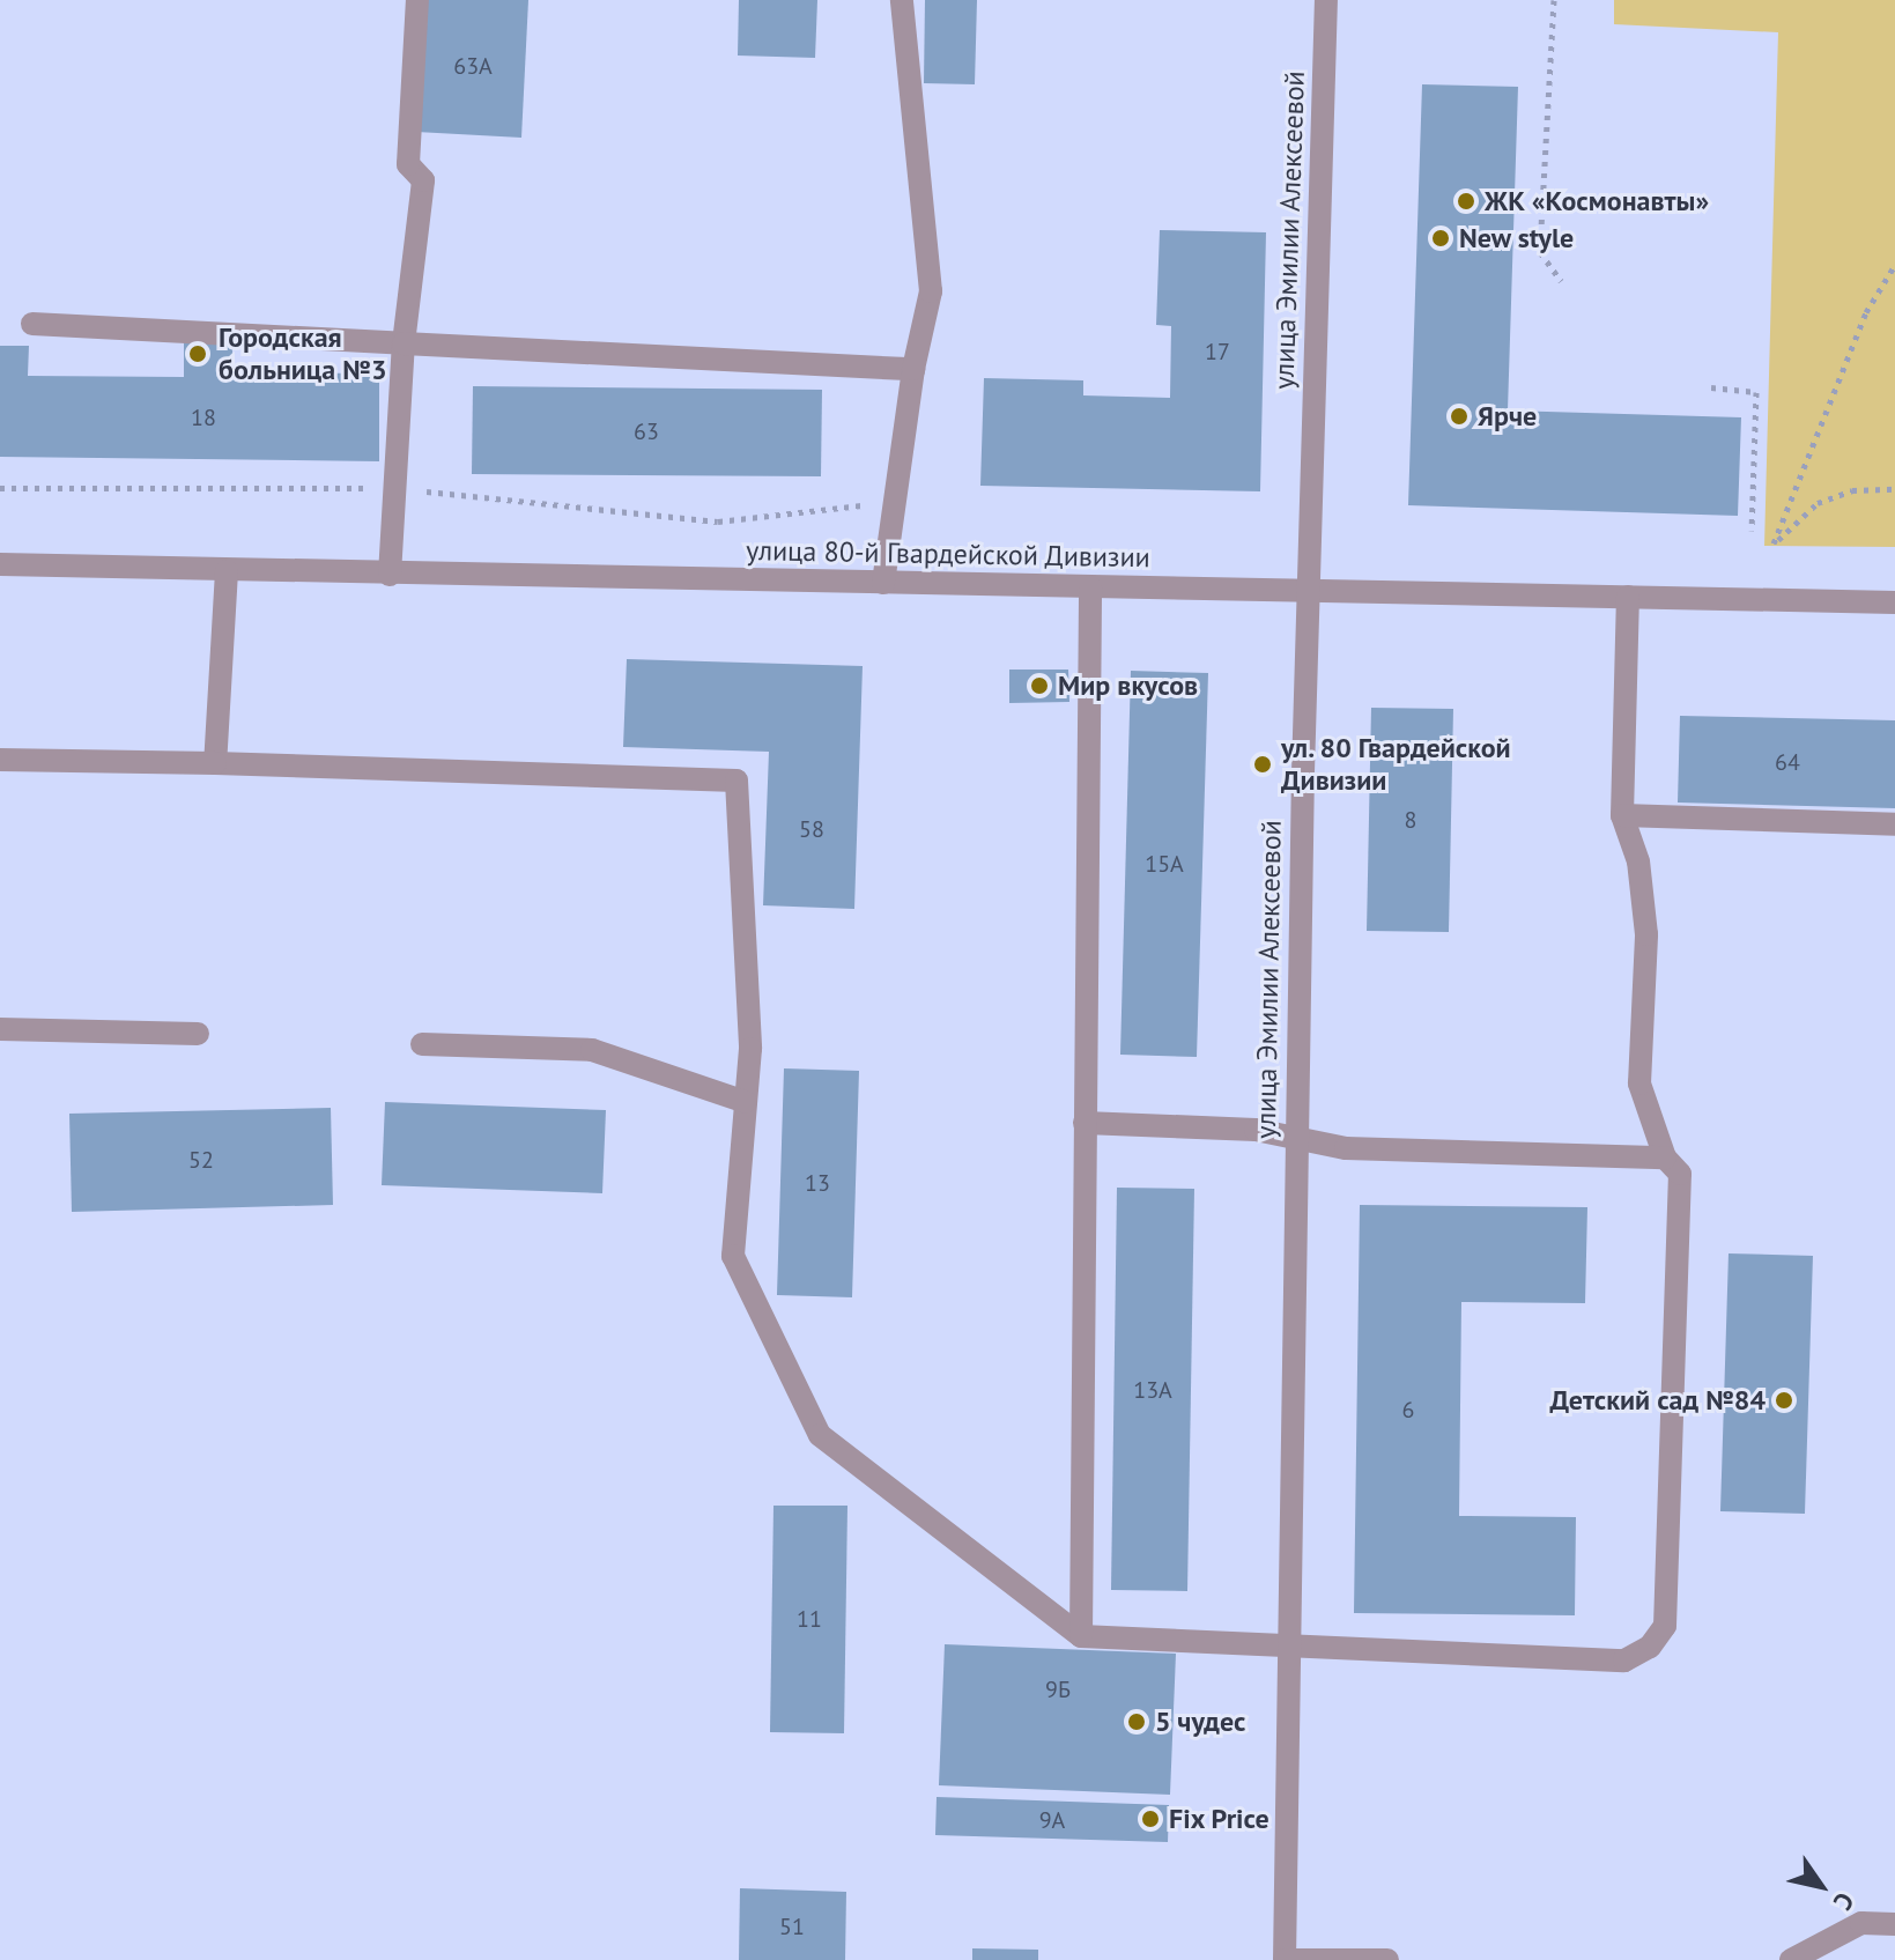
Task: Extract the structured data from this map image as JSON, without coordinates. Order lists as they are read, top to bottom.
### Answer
{
  "streets": {
    "street": ["улица Эмилии Алексеевой", "улица 80-й Гвардейской Дивизии"]
  },
  "crossings": [
    ["улица Эмилии Алексеевой", "улица 80-й Гвардейской Дивизии"]
  ],
  "places": [
    "ЖК «Космонавты»",
    "New style",
    "Городская больница №3",
    "Ярче",
    "Мир вкусов",
    "ул. 80 Гвардейской Дивизии",
    "Детский сад №84",
    "5 чудес",
    "Fix Price"
  ],
  "house_numbers": [
    "63А",
    "17",
    "18",
    "63",
    "64",
    "8",
    "58",
    "15А",
    "52",
    "13",
    "13А",
    "6",
    "11",
    "9Б",
    "9А",
    "51"
  ],
  "north": "bottom right"
}
